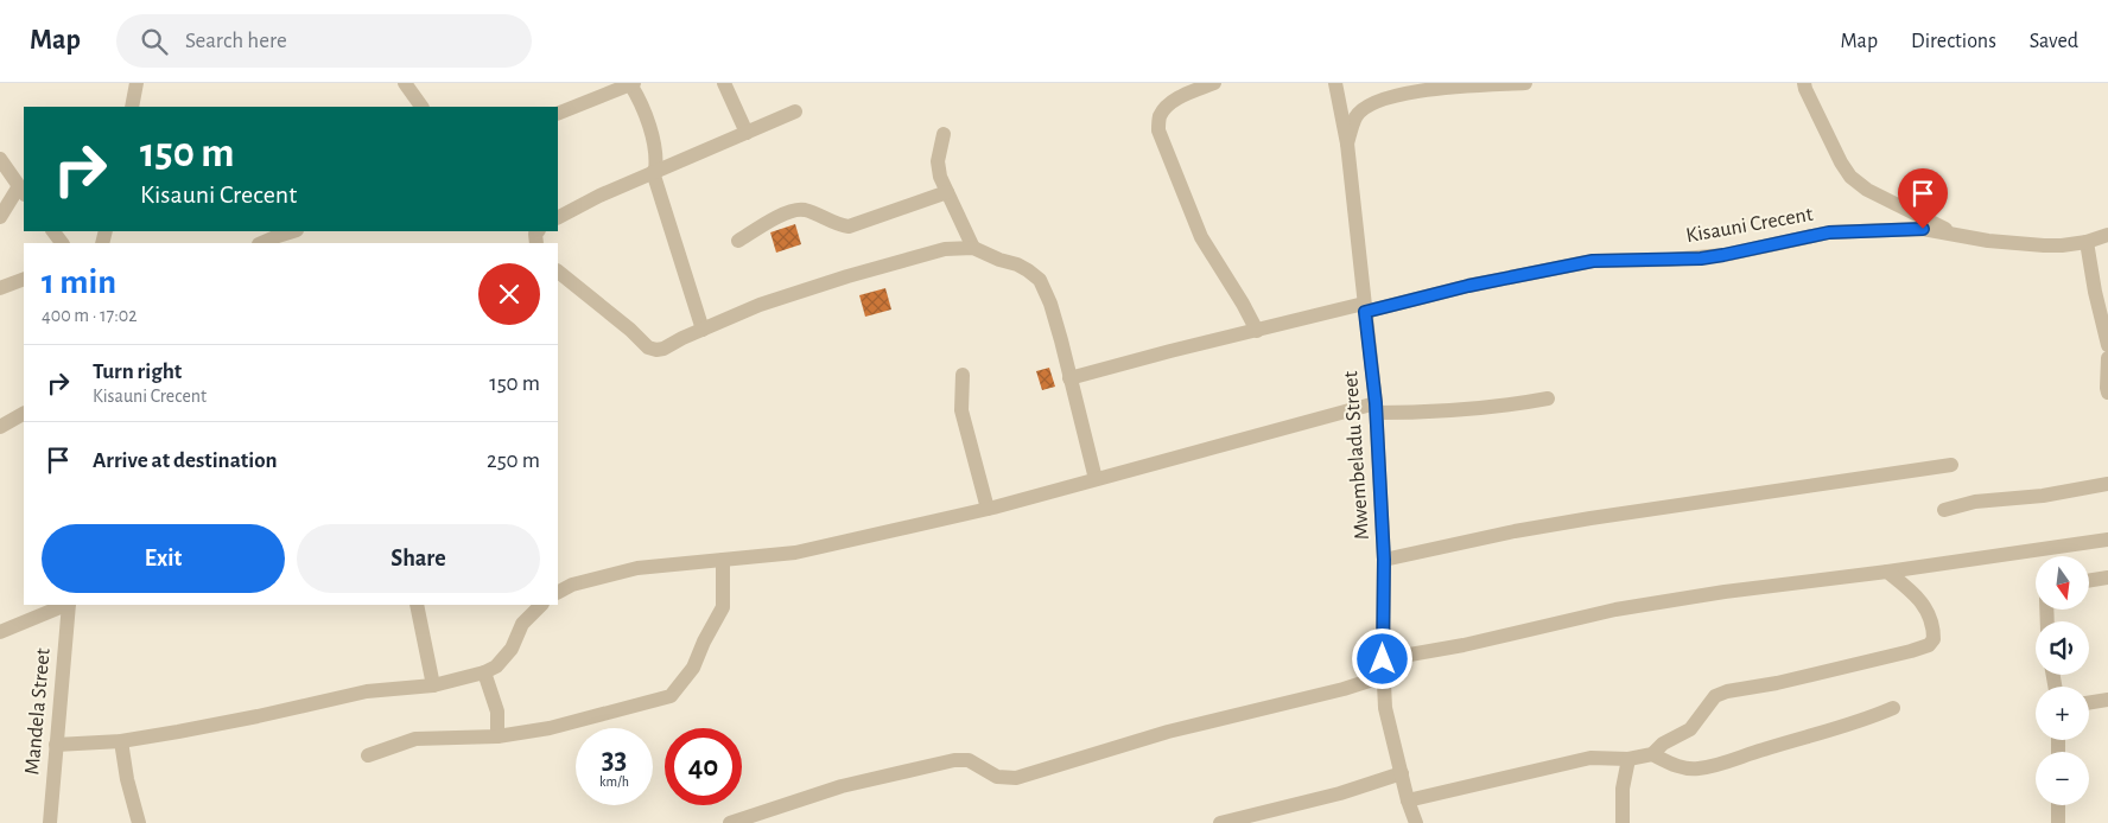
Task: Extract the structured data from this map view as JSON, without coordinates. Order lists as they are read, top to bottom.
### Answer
{
  "streets": {
    "street": ["Kisauni Crecent", "Mwembeladu Street", "Mandela Street"]
  },
  "crossings": [
    ["Kisauni Crecent", "Mwembeladu Street"]
  ],
  "north": "bottom",
  "page": {
    "header": "Map",
    "search": "Search here",
    "nav": ["Map", "Directions", "Saved"],
    "turn": ["150 m", "Kisauni Crecent"],
    "heading": ["1 min", "400 m · 17:02"],
    "list": [
      {
        "name": "Turn right",
        "note": "Kisauni Crecent",
        "value": "150 m"
      },
      {
        "name": "Arrive at destination",
        "value": "250 m"
      }
    ],
    "buttons": ["Exit", "Share"],
    "map_buttons": ["+", "−"],
    "speed": "33 km/h",
    "limit": "40"
  }
}
